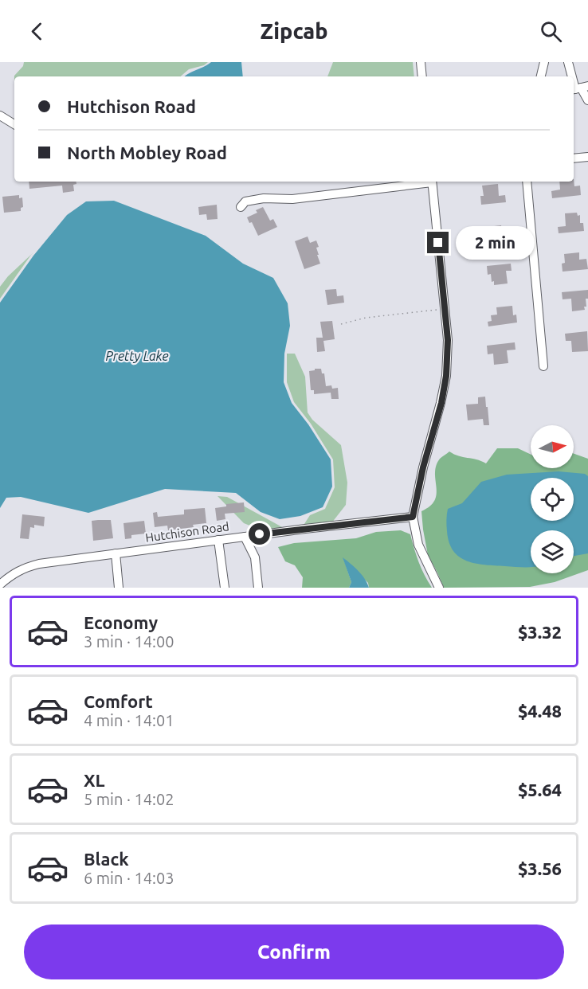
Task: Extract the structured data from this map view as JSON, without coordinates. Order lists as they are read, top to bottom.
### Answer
{
  "streets": {
    "street": ["Hutchison Road"]
  },
  "water": ["Pretty Lake"],
  "north": "right",
  "page": {
    "header": "Zipcab",
    "banner": ["Hutchison Road", "North Mobley Road"],
    "bubble": "2 min",
    "list": [
      {
        "name": "Economy",
        "note": "3 min · 14:00",
        "value": "$3.32"
      },
      {
        "name": "Comfort",
        "note": "4 min · 14:01",
        "value": "$4.48"
      },
      {
        "name": "XL",
        "note": "5 min · 14:02",
        "value": "$5.64"
      },
      {
        "name": "Black",
        "note": "6 min · 14:03",
        "value": "$3.56"
      }
    ],
    "buttons": "Confirm"
  }
}
